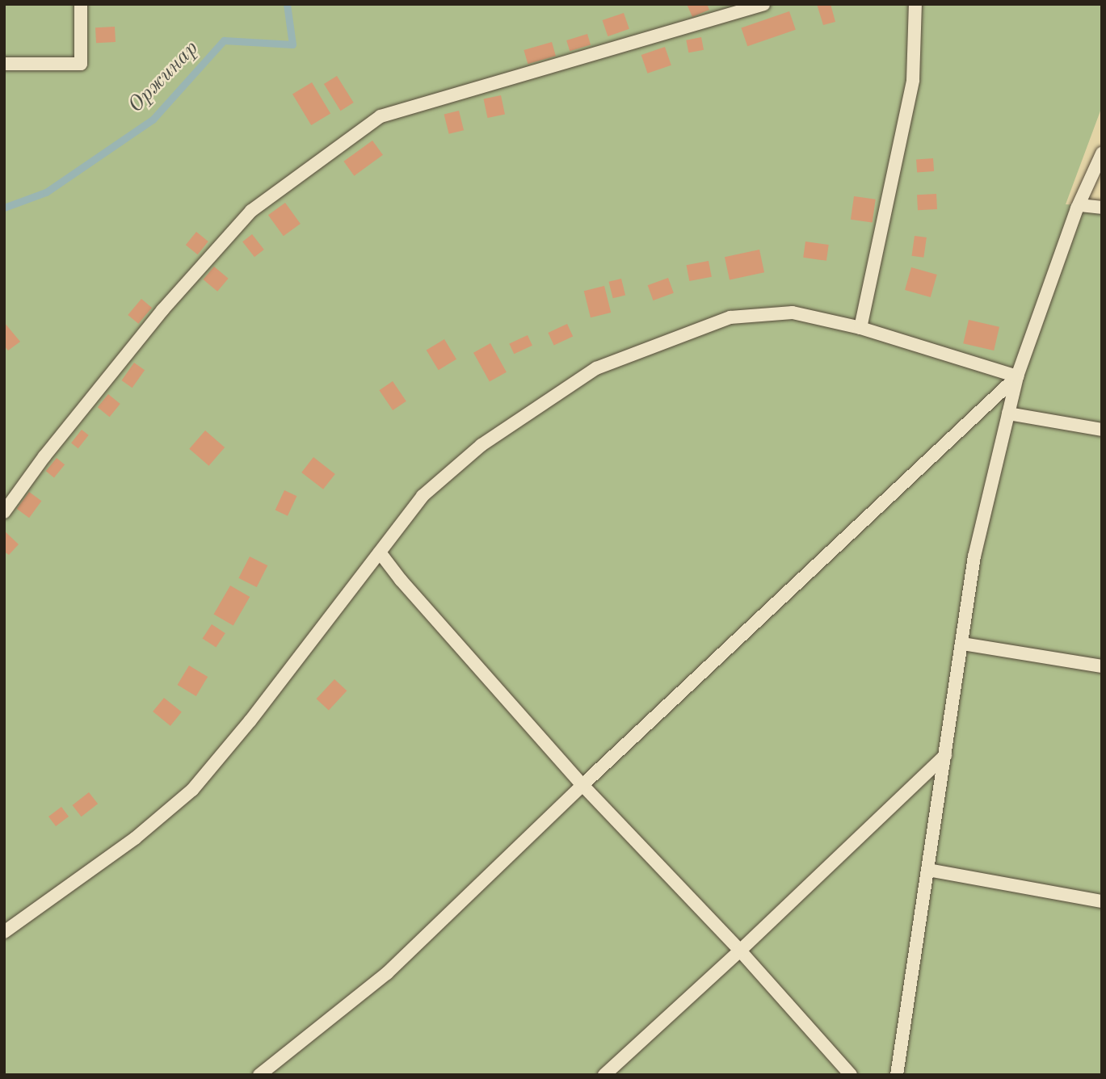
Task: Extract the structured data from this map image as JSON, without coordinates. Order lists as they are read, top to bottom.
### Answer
{
  "water": ["Оржинар"]
}
